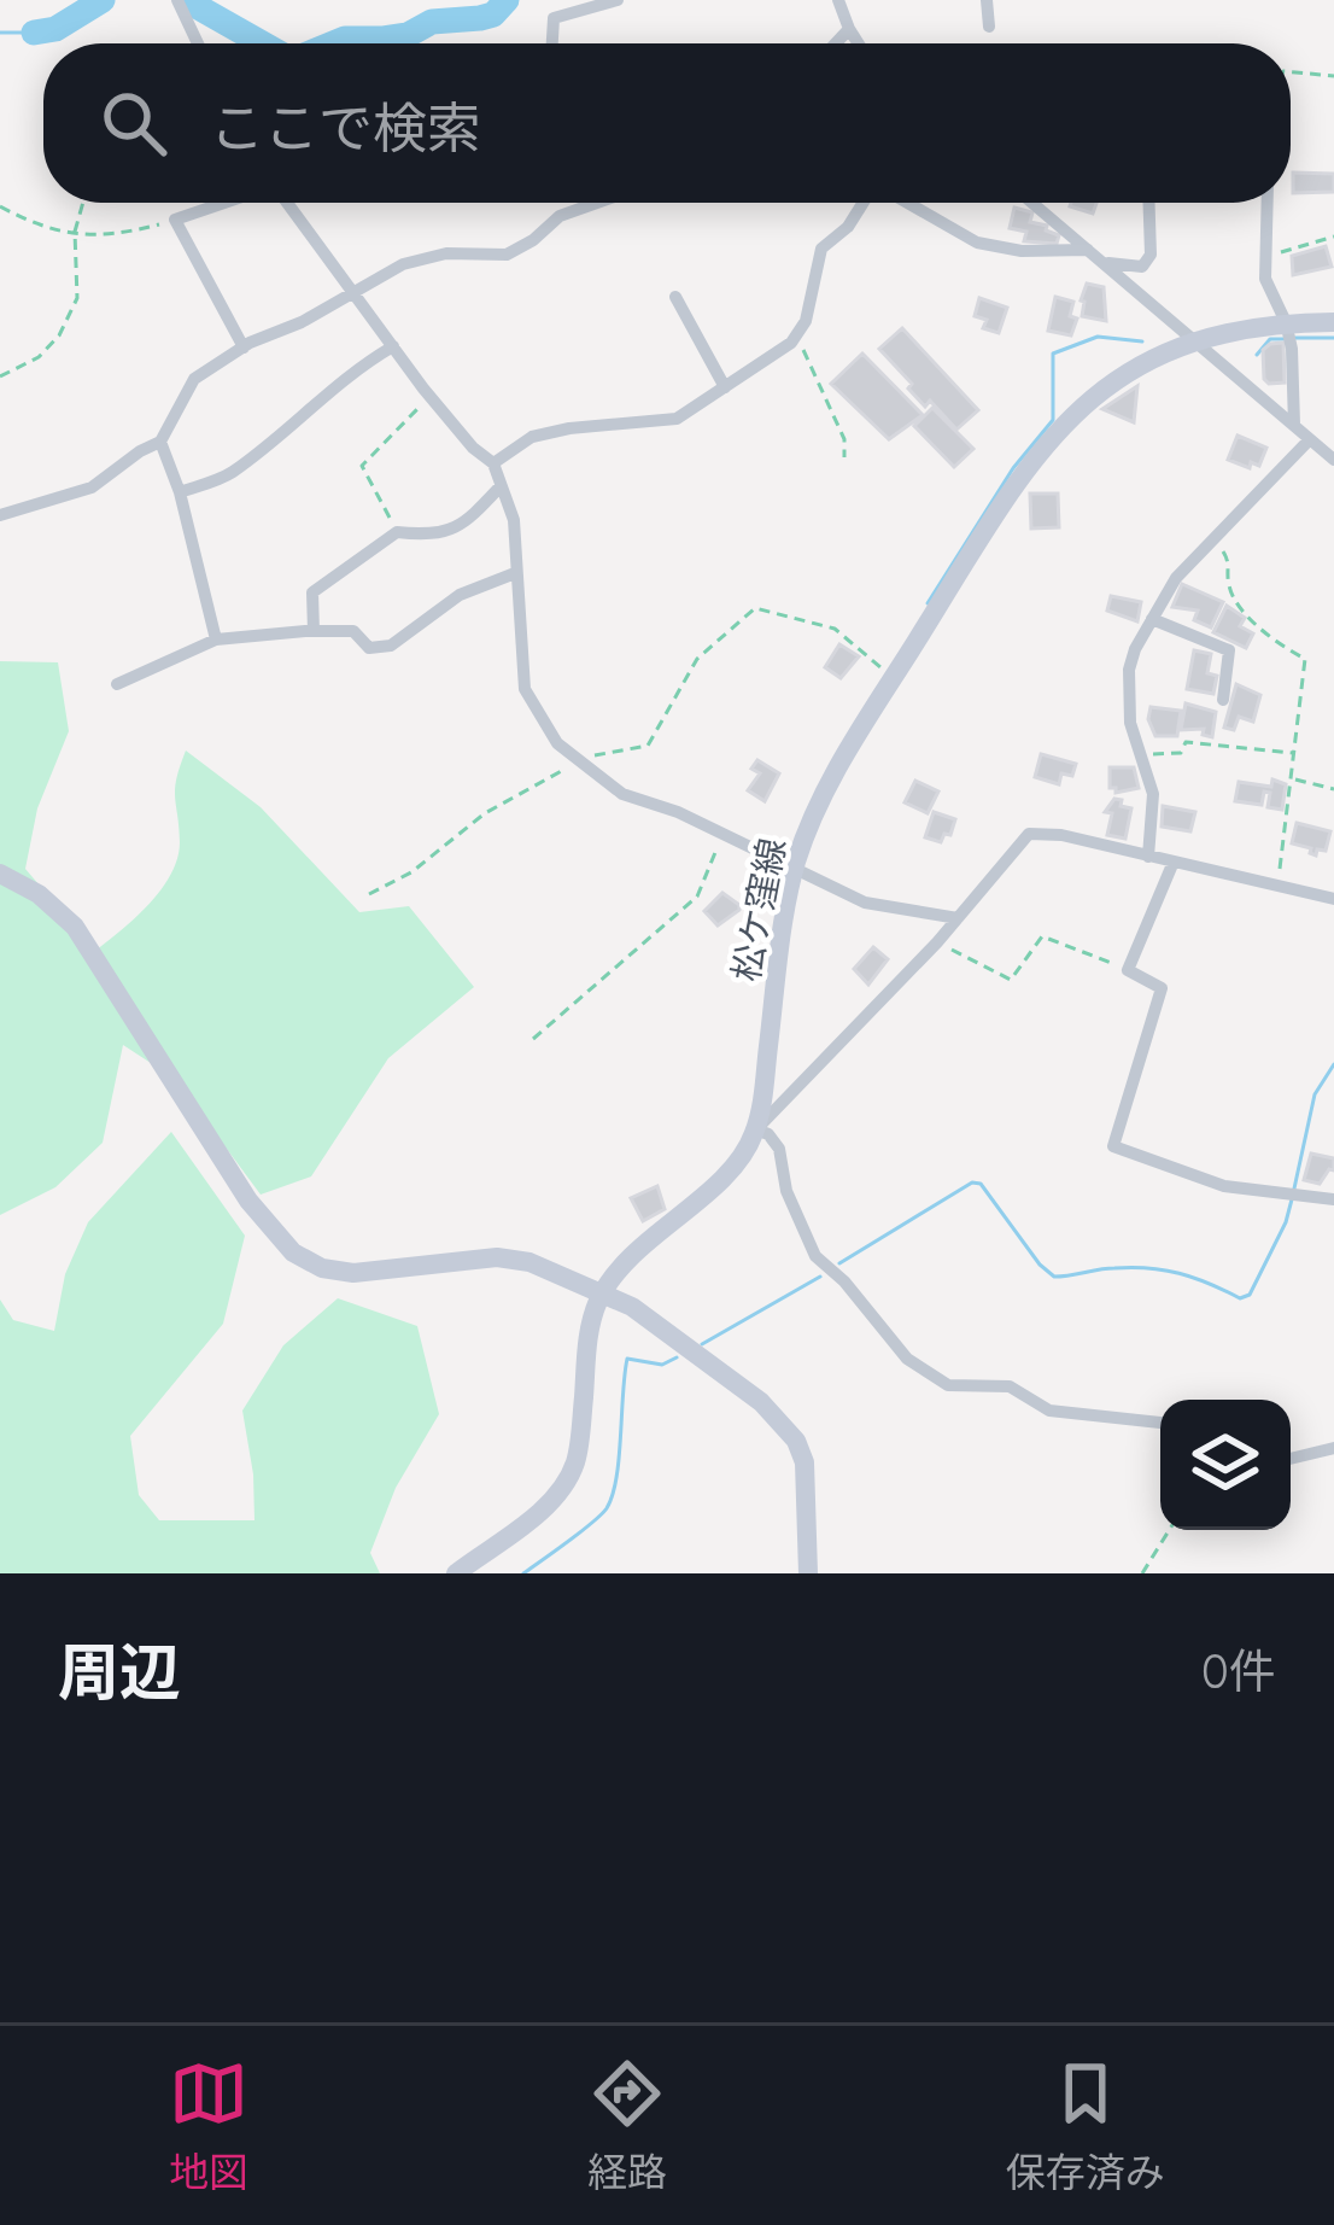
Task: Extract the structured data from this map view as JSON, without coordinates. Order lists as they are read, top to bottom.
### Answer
{
  "streets": {
    "street": ["松ケ窪線"]
  },
  "page": {
    "search": "ここで検索",
    "heading": ["周辺", "0件"],
    "nav": ["地図", "経路", "保存済み"]
  }
}
